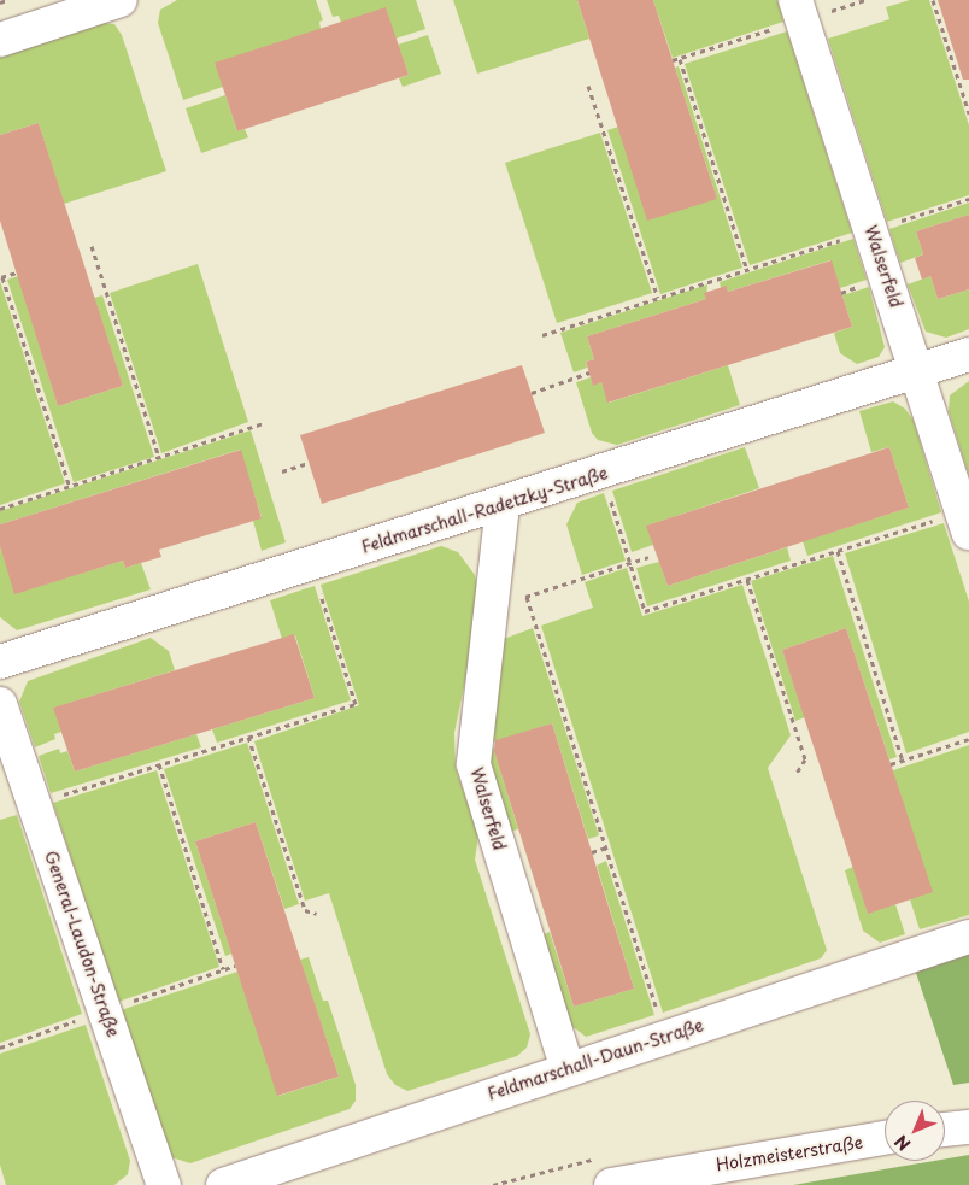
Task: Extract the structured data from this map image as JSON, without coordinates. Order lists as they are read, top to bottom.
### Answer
{
  "streets": {
    "street": [
      "Walserfeld",
      "Feldmarschall-Radetzky-Straße",
      "General-Laudon-Straße",
      "Feldmarschall-Daun-Straße",
      "Holzmeisterstraße"
    ]
  },
  "crossings": [
    ["Walserfeld", "Feldmarschall-Radetzky-Straße"],
    ["Walserfeld", "Feldmarschall-Daun-Straße"]
  ],
  "north": "bottom left"
}
